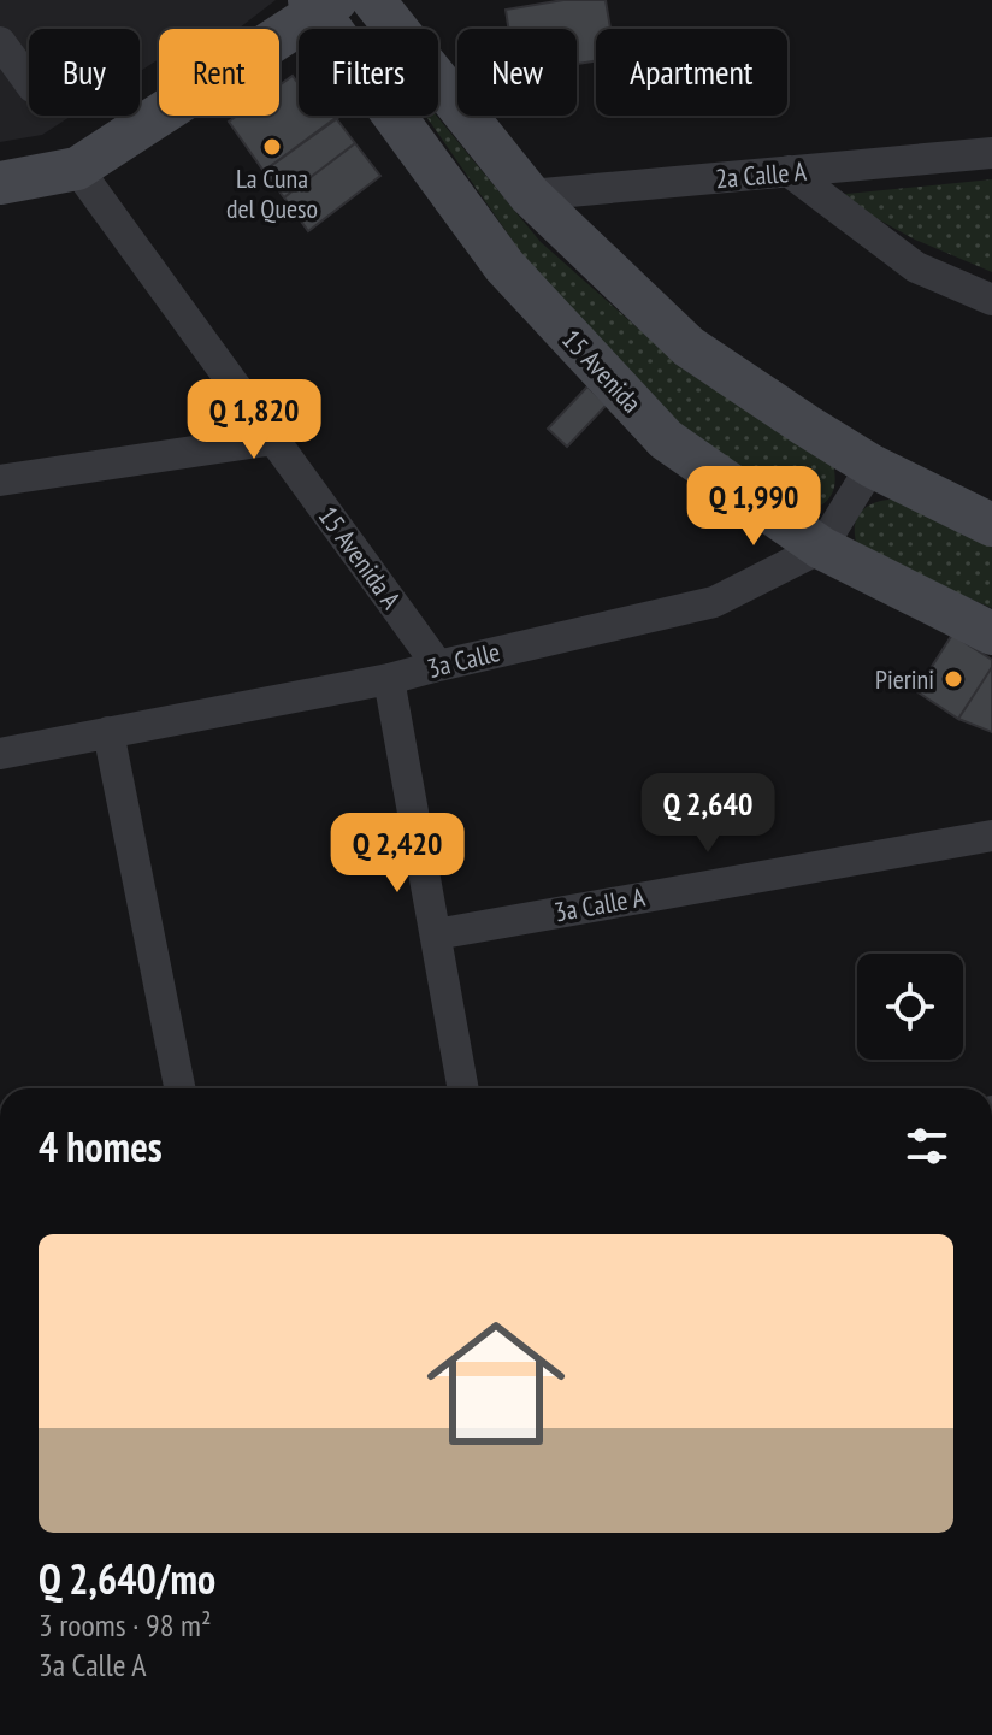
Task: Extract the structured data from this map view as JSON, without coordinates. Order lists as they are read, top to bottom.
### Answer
{
  "streets": {
    "main road": ["15 Avenida"],
    "street": [
      "2a Calle A",
      "15 Avenida A",
      "3a Calle",
      "3a Calle A"
    ]
  },
  "crossings": [
    ["15 Avenida", "3a Calle"],
    ["15 Avenida A", "3a Calle"]
  ],
  "places": ["La Cuna del Queso", "Pierini"],
  "page": {
    "chip": [
      "Buy",
      "Rent",
      "Filters",
      "New",
      "Apartment"
    ],
    "price": [
      "Q 1,820",
      "Q 1,990",
      "Q 2,640",
      "Q 2,420"
    ],
    "heading": "4 homes",
    "list": [
      {
        "name": "Q 2,640/mo",
        "note": "3 rooms · 98 m² · 3a Calle A"
      }
    ]
  }
}
